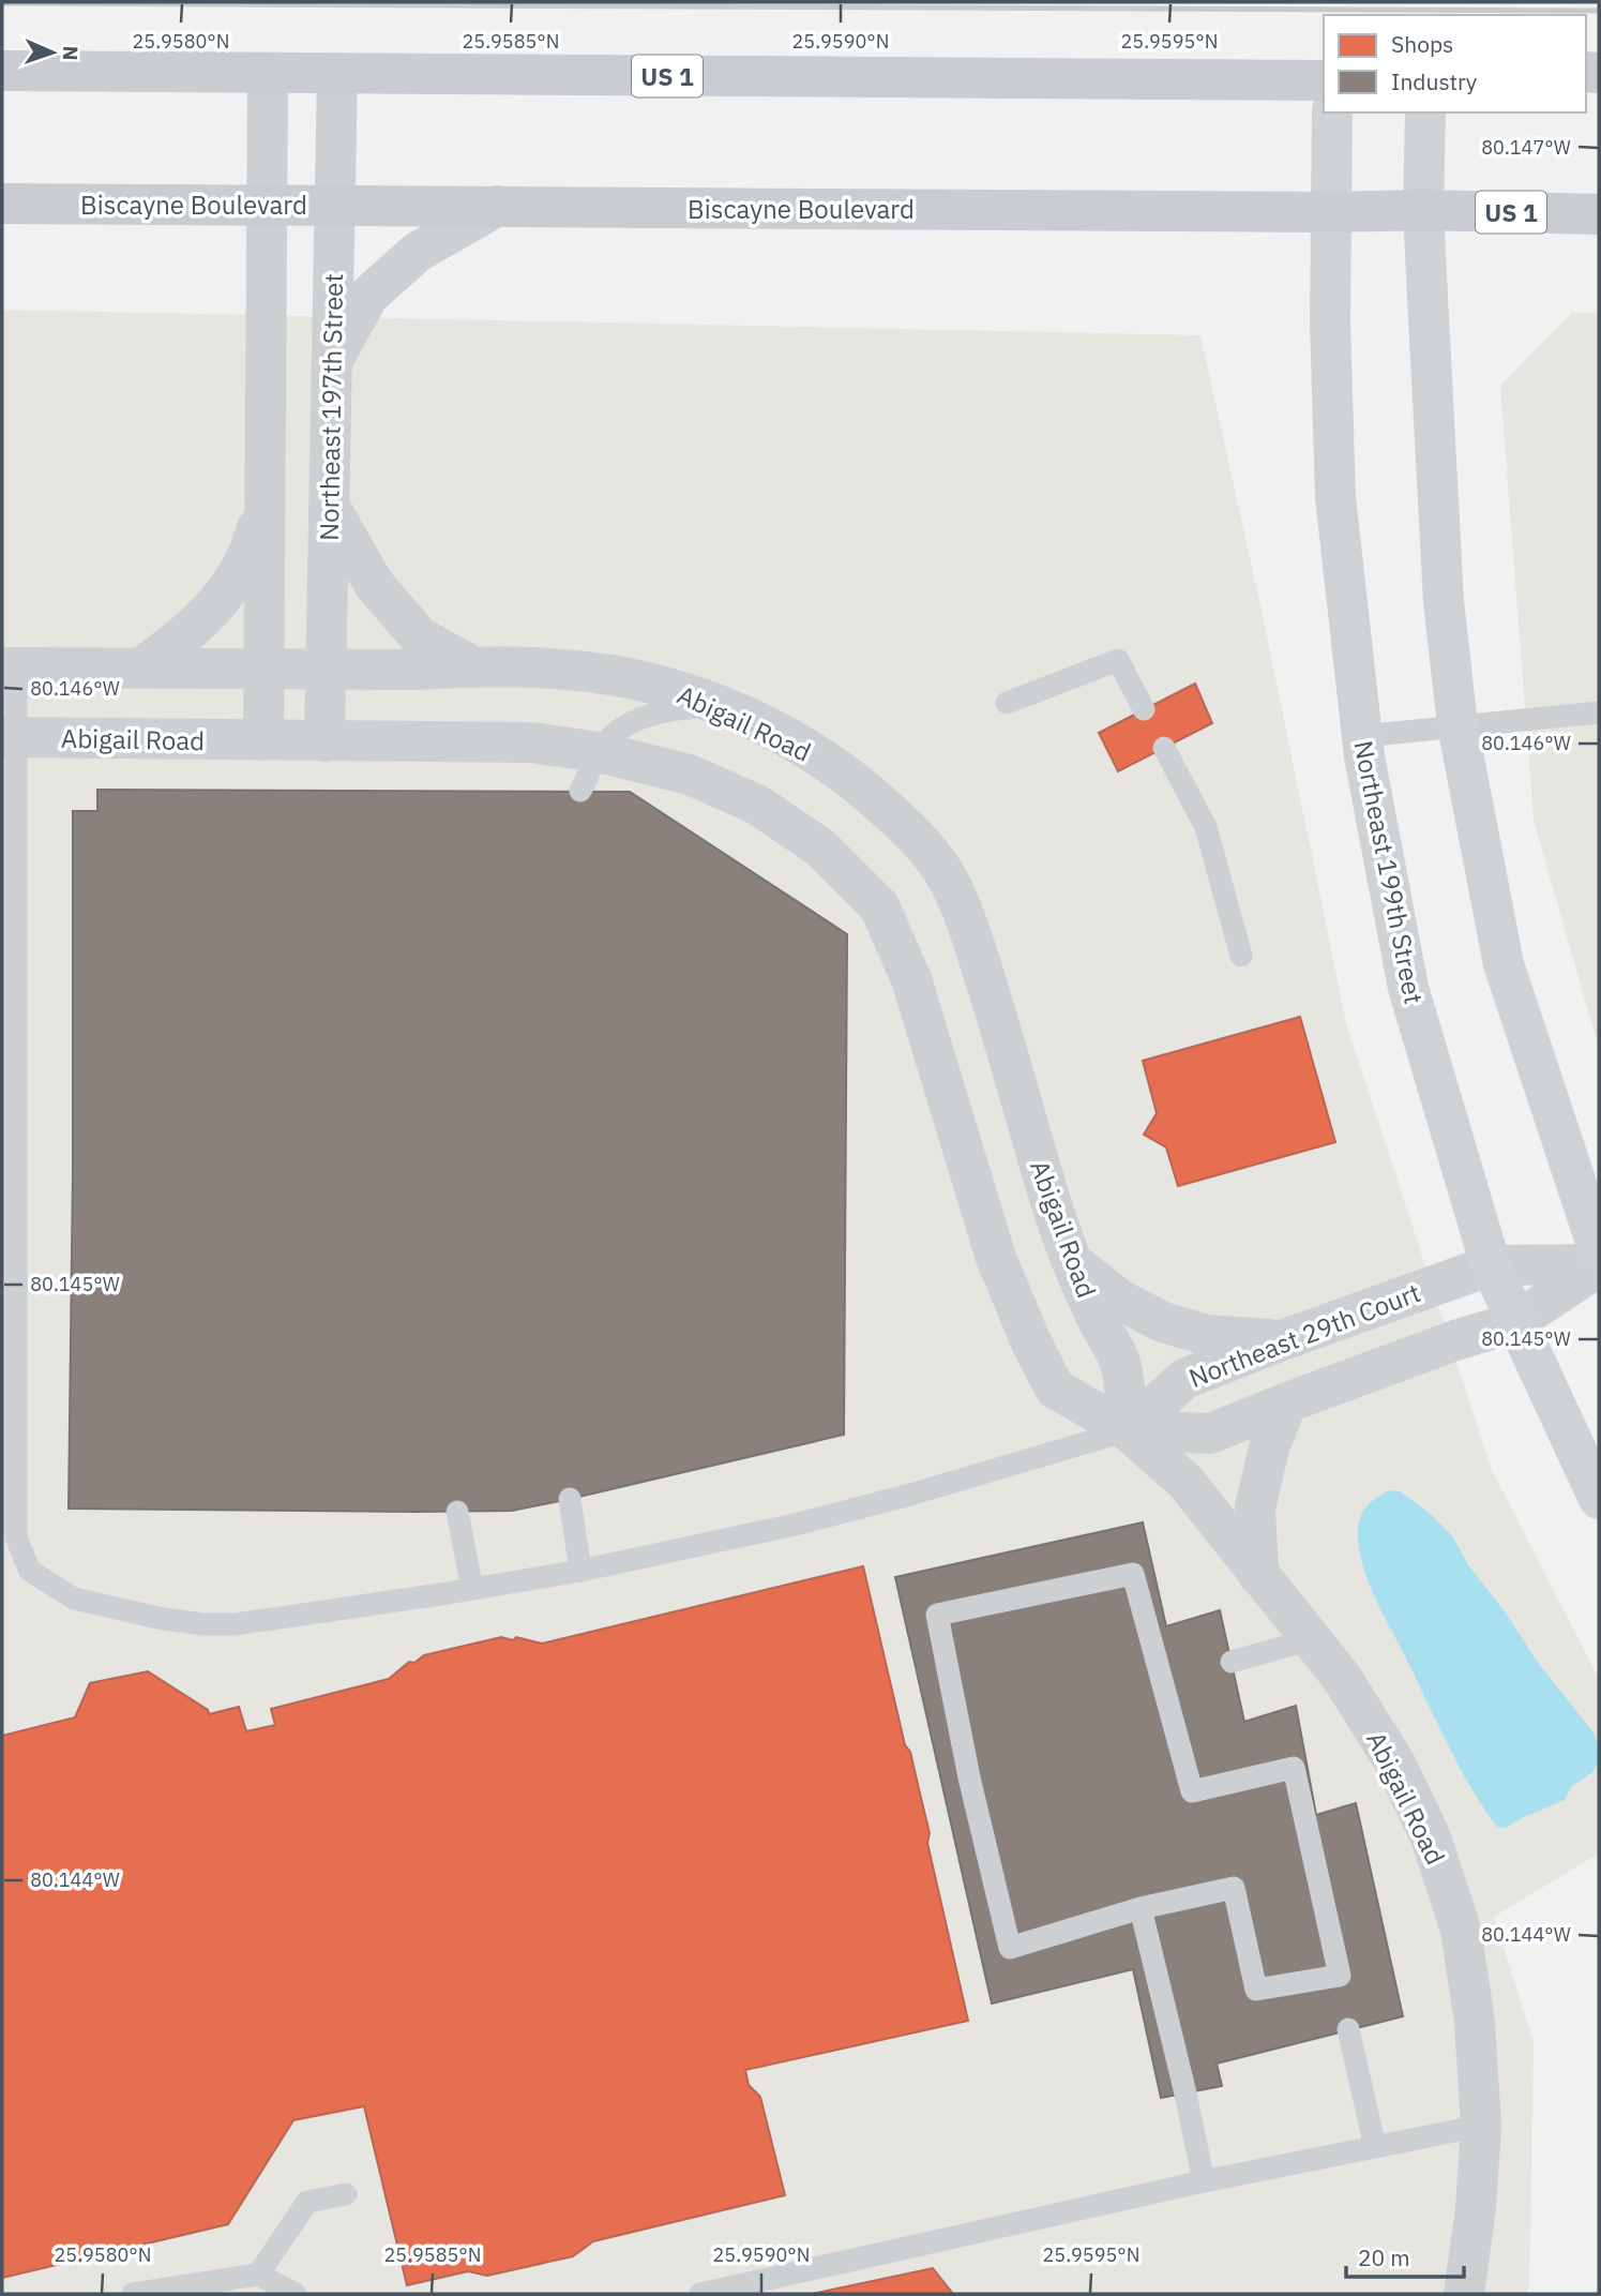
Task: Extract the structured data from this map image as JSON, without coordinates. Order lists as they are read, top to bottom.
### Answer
{
  "streets": {
    "main road": ["US 1", "Biscayne Boulevard"],
    "street": [
      "Northeast 197th Street",
      "Abigail Road",
      "Northeast 199th Street",
      "Northeast 29th Court"
    ]
  },
  "crossings": [
    ["US 1", "Northeast 197th Street"],
    ["Biscayne Boulevard", "Northeast 197th Street"],
    ["Biscayne Boulevard", "Northeast 199th Street"],
    ["Northeast 197th Street", "Abigail Road"],
    ["Abigail Road", "Northeast 29th Court"],
    ["Northeast 199th Street", "Northeast 29th Court"]
  ],
  "legend": ["Shops", "Industry"],
  "scale_bar": "20 m",
  "north": "right",
  "coordinates": [
    "25.9580°N",
    "25.9585°N",
    "25.9590°N",
    "25.9595°N",
    "80.147°W",
    "80.146°W",
    "80.145°W",
    "80.144°W"
  ]
}
